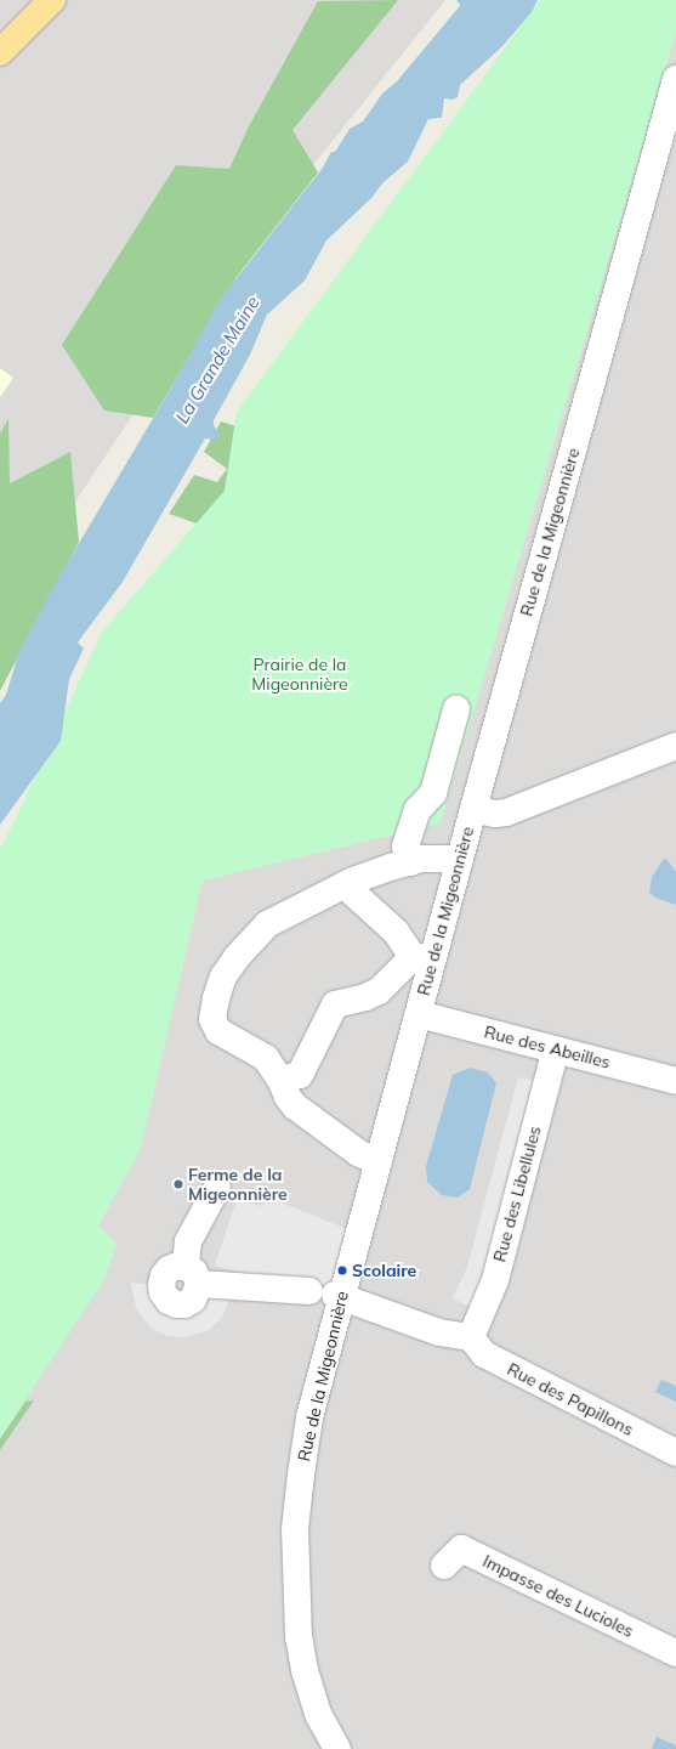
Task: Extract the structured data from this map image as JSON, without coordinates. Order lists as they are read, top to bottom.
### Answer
{
  "streets": {
    "street": [
      "Rue de la Migeonnière",
      "Rue des Abeilles",
      "Rue des Libellules",
      "Rue des Papillons",
      "Impasse des Lucioles"
    ]
  },
  "crossings": [
    ["Rue de la Migeonnière", "Rue des Abeilles"],
    ["Rue des Abeilles", "Rue des Libellules"],
    ["Rue des Libellules", "Rue des Papillons"]
  ],
  "water": ["La Grande Maine"],
  "parks": ["Prairie de la Migeonnière"],
  "places": ["Ferme de la Migeonnière", "Scolaire"]
}
